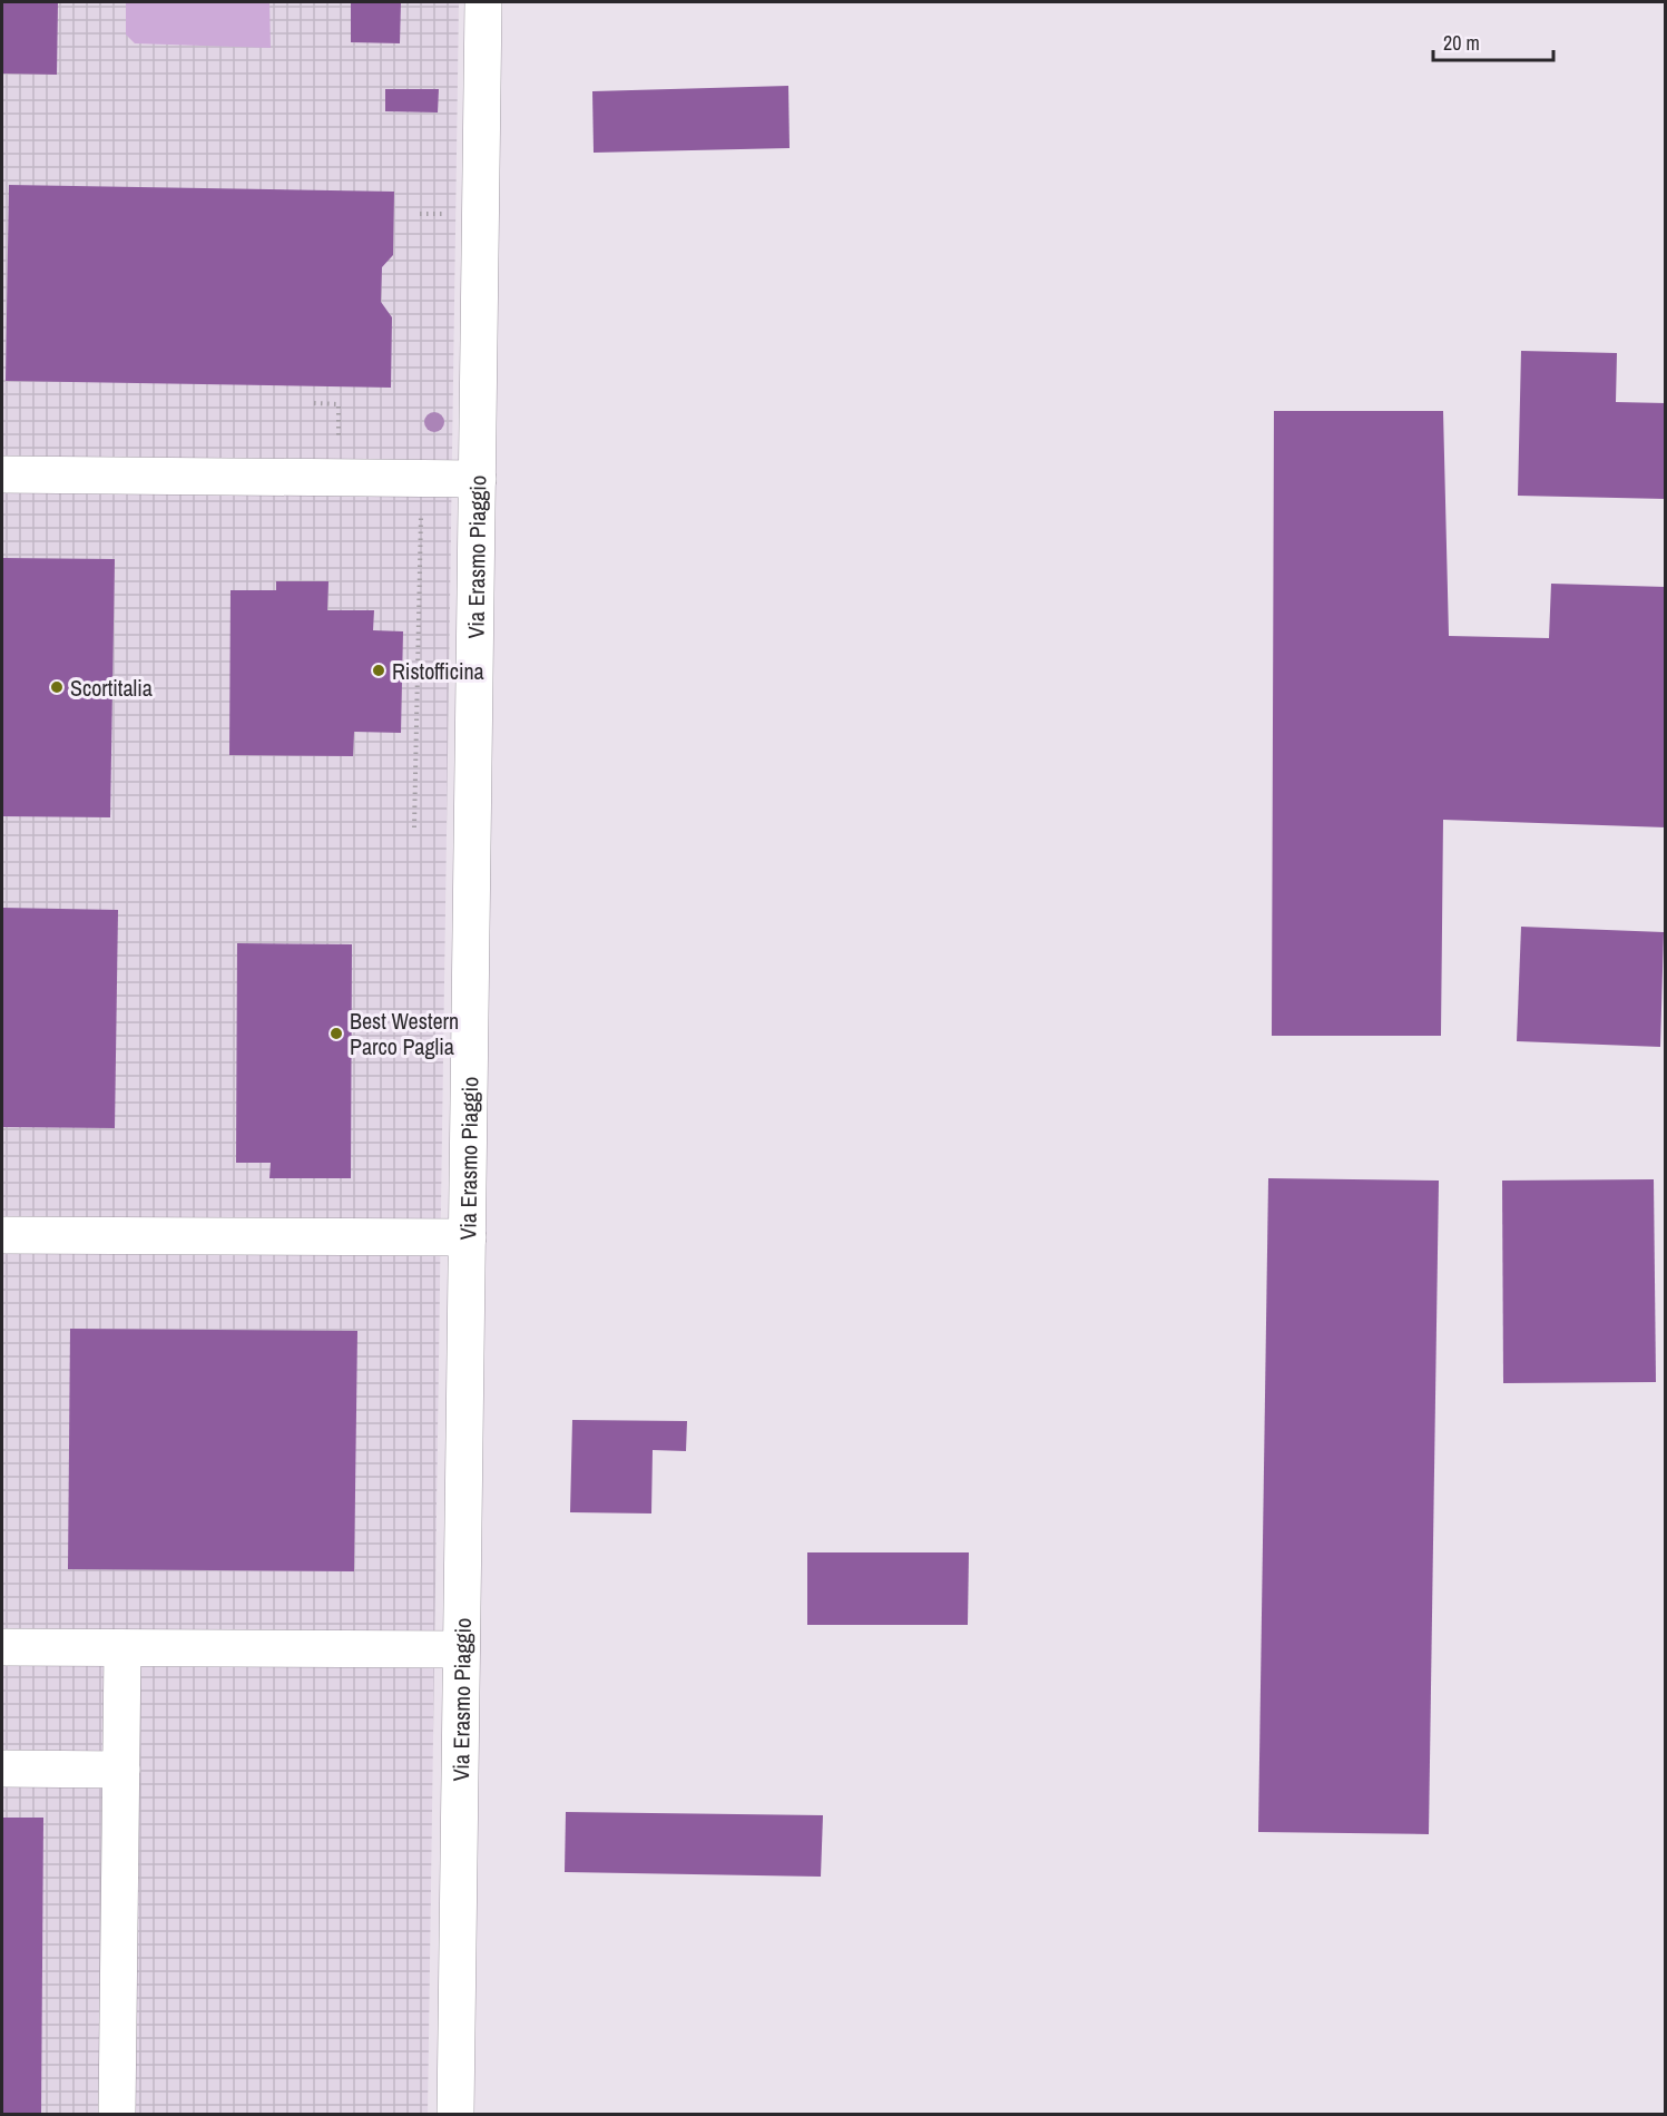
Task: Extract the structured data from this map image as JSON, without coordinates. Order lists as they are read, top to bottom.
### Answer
{
  "streets": {
    "street": ["Via Erasmo Piaggio"]
  },
  "places": ["Ristofficina", "Scortitalia", "Best Western Parco Paglia"],
  "scale_bar": "20 m"
}
